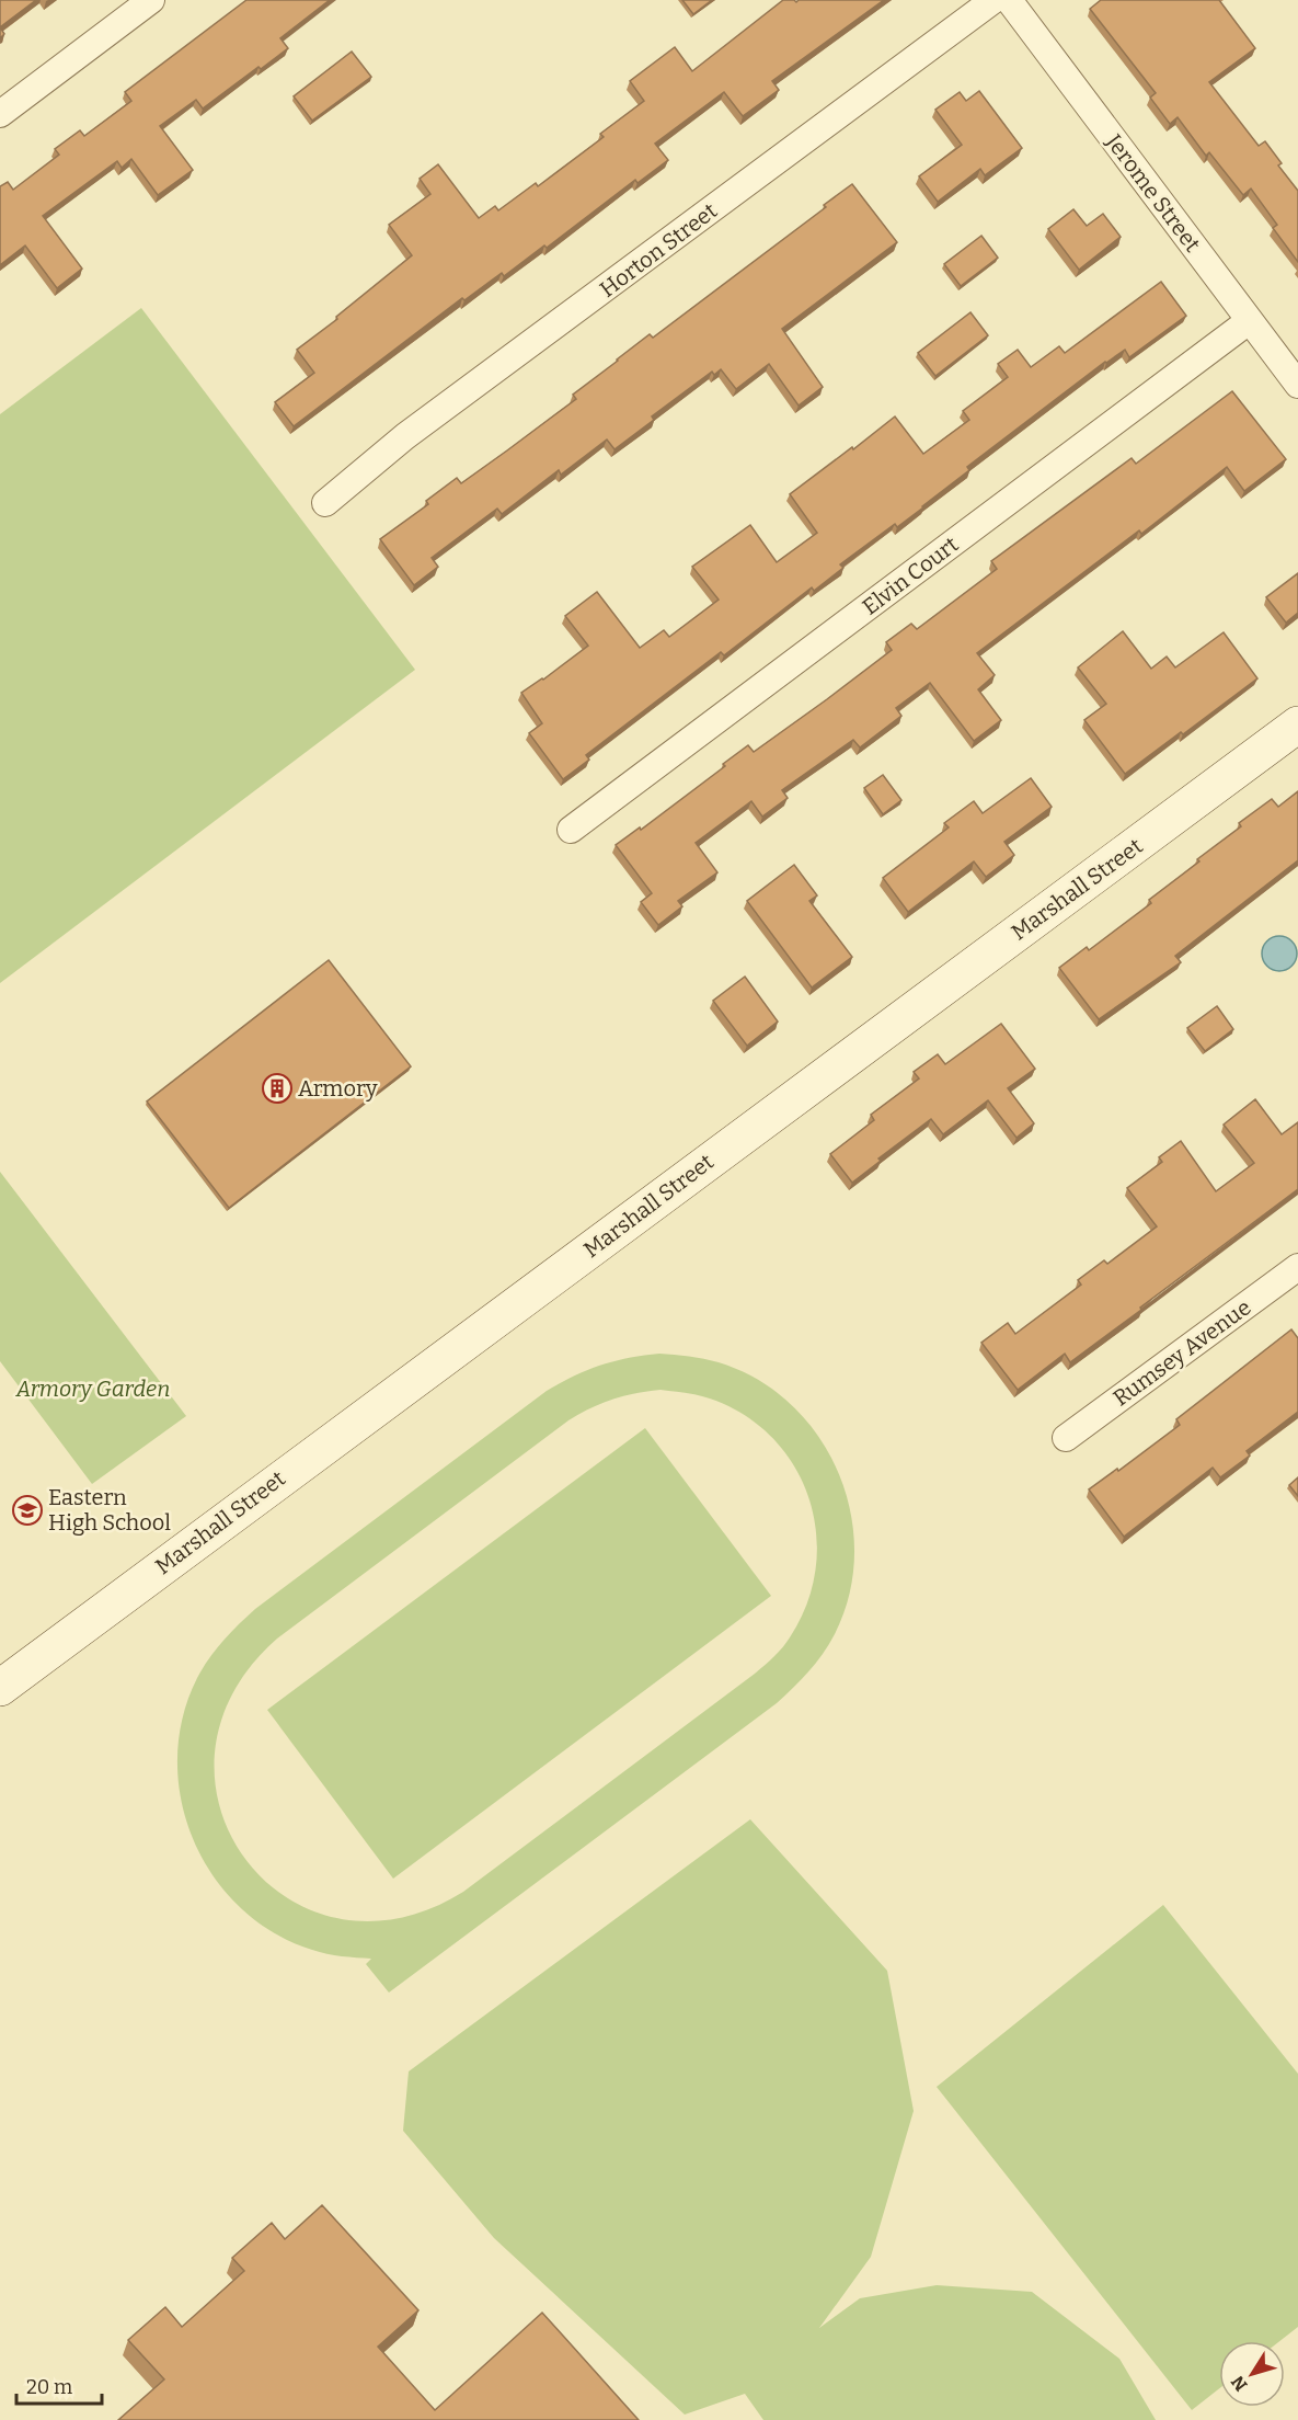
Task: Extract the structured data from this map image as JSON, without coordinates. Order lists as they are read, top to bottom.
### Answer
{
  "streets": {
    "street": [
      "Jerome Street",
      "Horton Street",
      "Elvin Court",
      "Marshall Street",
      "Rumsey Avenue"
    ]
  },
  "crossings": [
    ["Jerome Street", "Elvin Court"]
  ],
  "parks": ["Armory Garden"],
  "places": {
    "building": ["Armory"],
    "school or university": ["Eastern High School"]
  },
  "scale_bar": "20 m",
  "north": "bottom left"
}
